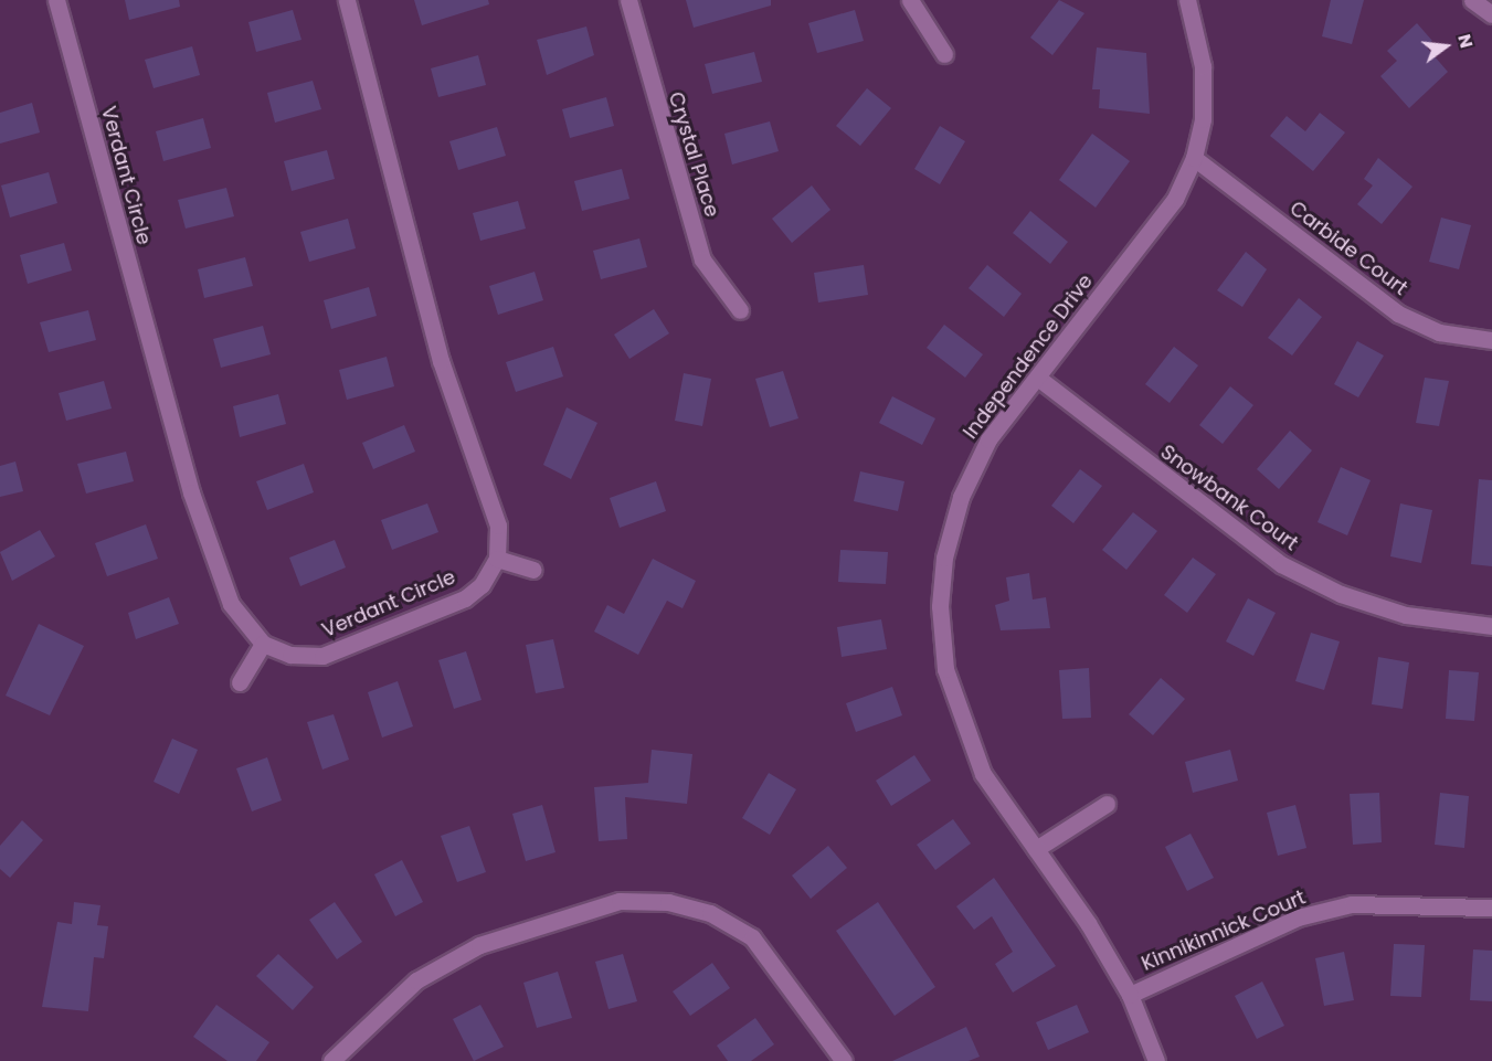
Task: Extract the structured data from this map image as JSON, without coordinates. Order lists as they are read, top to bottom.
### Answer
{
  "streets": {
    "street": [
      "Crystal Place",
      "Verdant Circle",
      "Carbide Court",
      "Independence Drive",
      "Snowbank Court",
      "Kinnikinnick Court"
    ]
  },
  "crossings": [
    ["Carbide Court", "Independence Drive"],
    ["Independence Drive", "Snowbank Court"],
    ["Independence Drive", "Kinnikinnick Court"]
  ],
  "north": "right"
}
